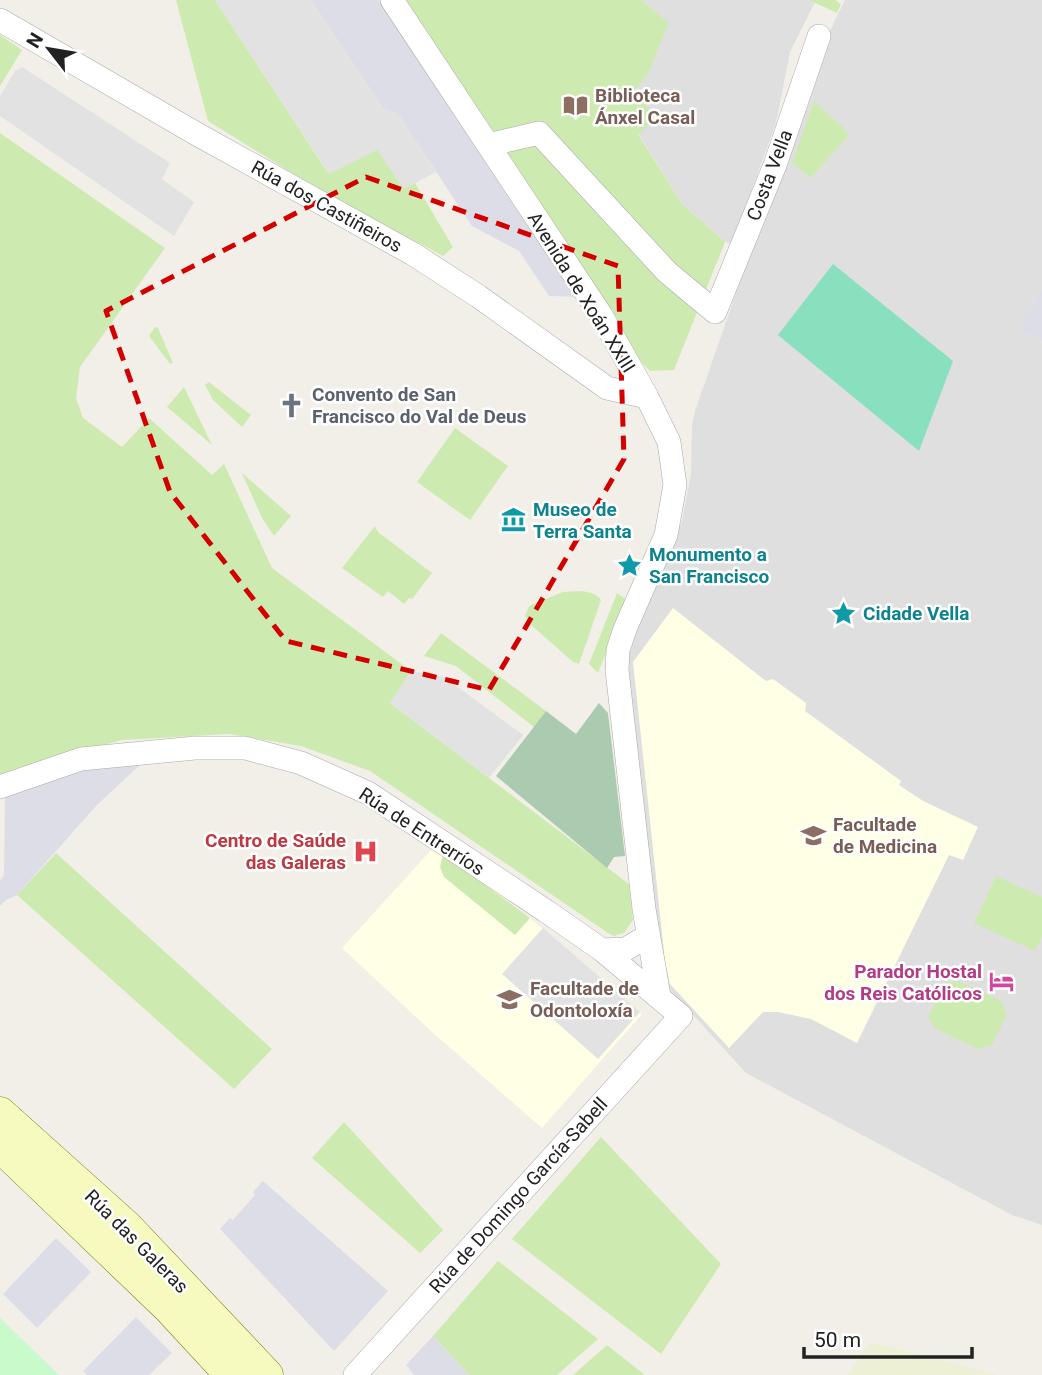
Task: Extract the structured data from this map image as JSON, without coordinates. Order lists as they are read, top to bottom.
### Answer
{
  "streets": {
    "main road": ["Rúa das Galeras"],
    "street": [
      "Costa Vella",
      "Rúa dos Castiñeiros",
      "Avenida de Xoán XXIII",
      "Rúa de Entrerríos",
      "Rúa de Domingo García-Sabell"
    ]
  },
  "crossings": [
    ["Costa Vella", "Avenida de Xoán XXIII"],
    ["Rúa dos Castiñeiros", "Avenida de Xoán XXIII"],
    ["Rúa de Entrerríos", "Rúa de Domingo García-Sabell"]
  ],
  "places": {
    "library": ["Biblioteca Ánxel Casal"],
    "church": ["Convento de San Francisco do Val de Deus"],
    "museum": ["Museo de Terra Santa"],
    "place": ["Monumento a San Francisco", "Cidade Vella"],
    "school or university": ["Facultade de Medicina", "Facultade de Odontoloxía"],
    "hospital": ["Centro de Saúde das Galeras"],
    "hotel": ["Parador Hostal dos Reis Católicos"]
  },
  "scale_bar": "50 m",
  "north": "top left"
}
